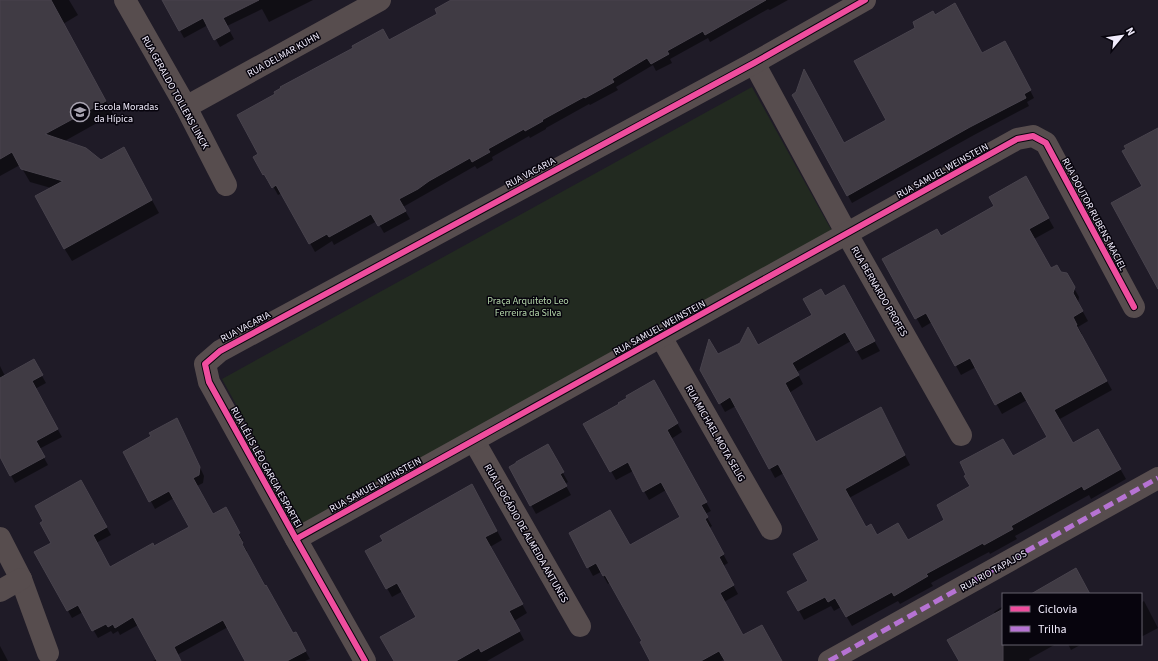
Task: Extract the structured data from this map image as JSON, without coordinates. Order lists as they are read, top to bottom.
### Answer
{
  "streets": {
    "street": [
      "RUA DELMAR KUHN",
      "RUA GERALDO TOLLENS LINCK",
      "RUA SAMUEL WEINSTEIN",
      "RUA VACARIA",
      "RUA DOUTOR RUBENS MACIEL",
      "RUA BERNARDO PROFES",
      "RUA MICHAEL MOTA SELIG",
      "RUA LÉLIS LÉO GARCIA ESPARTEI",
      "RUA LEOCÁDIO DE ALMEIDA ANTUNES",
      "RUA RIO TAPAJOS"
    ]
  },
  "crossings": [
    ["RUA DELMAR KUHN", "RUA GERALDO TOLLENS LINCK"],
    ["RUA SAMUEL WEINSTEIN", "RUA DOUTOR RUBENS MACIEL"],
    ["RUA SAMUEL WEINSTEIN", "RUA BERNARDO PROFES"],
    ["RUA SAMUEL WEINSTEIN", "RUA MICHAEL MOTA SELIG"],
    ["RUA SAMUEL WEINSTEIN", "RUA LÉLIS LÉO GARCIA ESPARTEI"],
    ["RUA SAMUEL WEINSTEIN", "RUA LEOCÁDIO DE ALMEIDA ANTUNES"],
    ["RUA VACARIA", "RUA BERNARDO PROFES"],
    ["RUA VACARIA", "RUA LÉLIS LÉO GARCIA ESPARTEI"]
  ],
  "parks": ["Praça Arquiteto Leo Ferreira da Silva"],
  "places": {
    "school or university": ["Escola Moradas da Hípica"]
  },
  "legend": ["Ciclovia", "Trilha"],
  "north": "top right"
}
